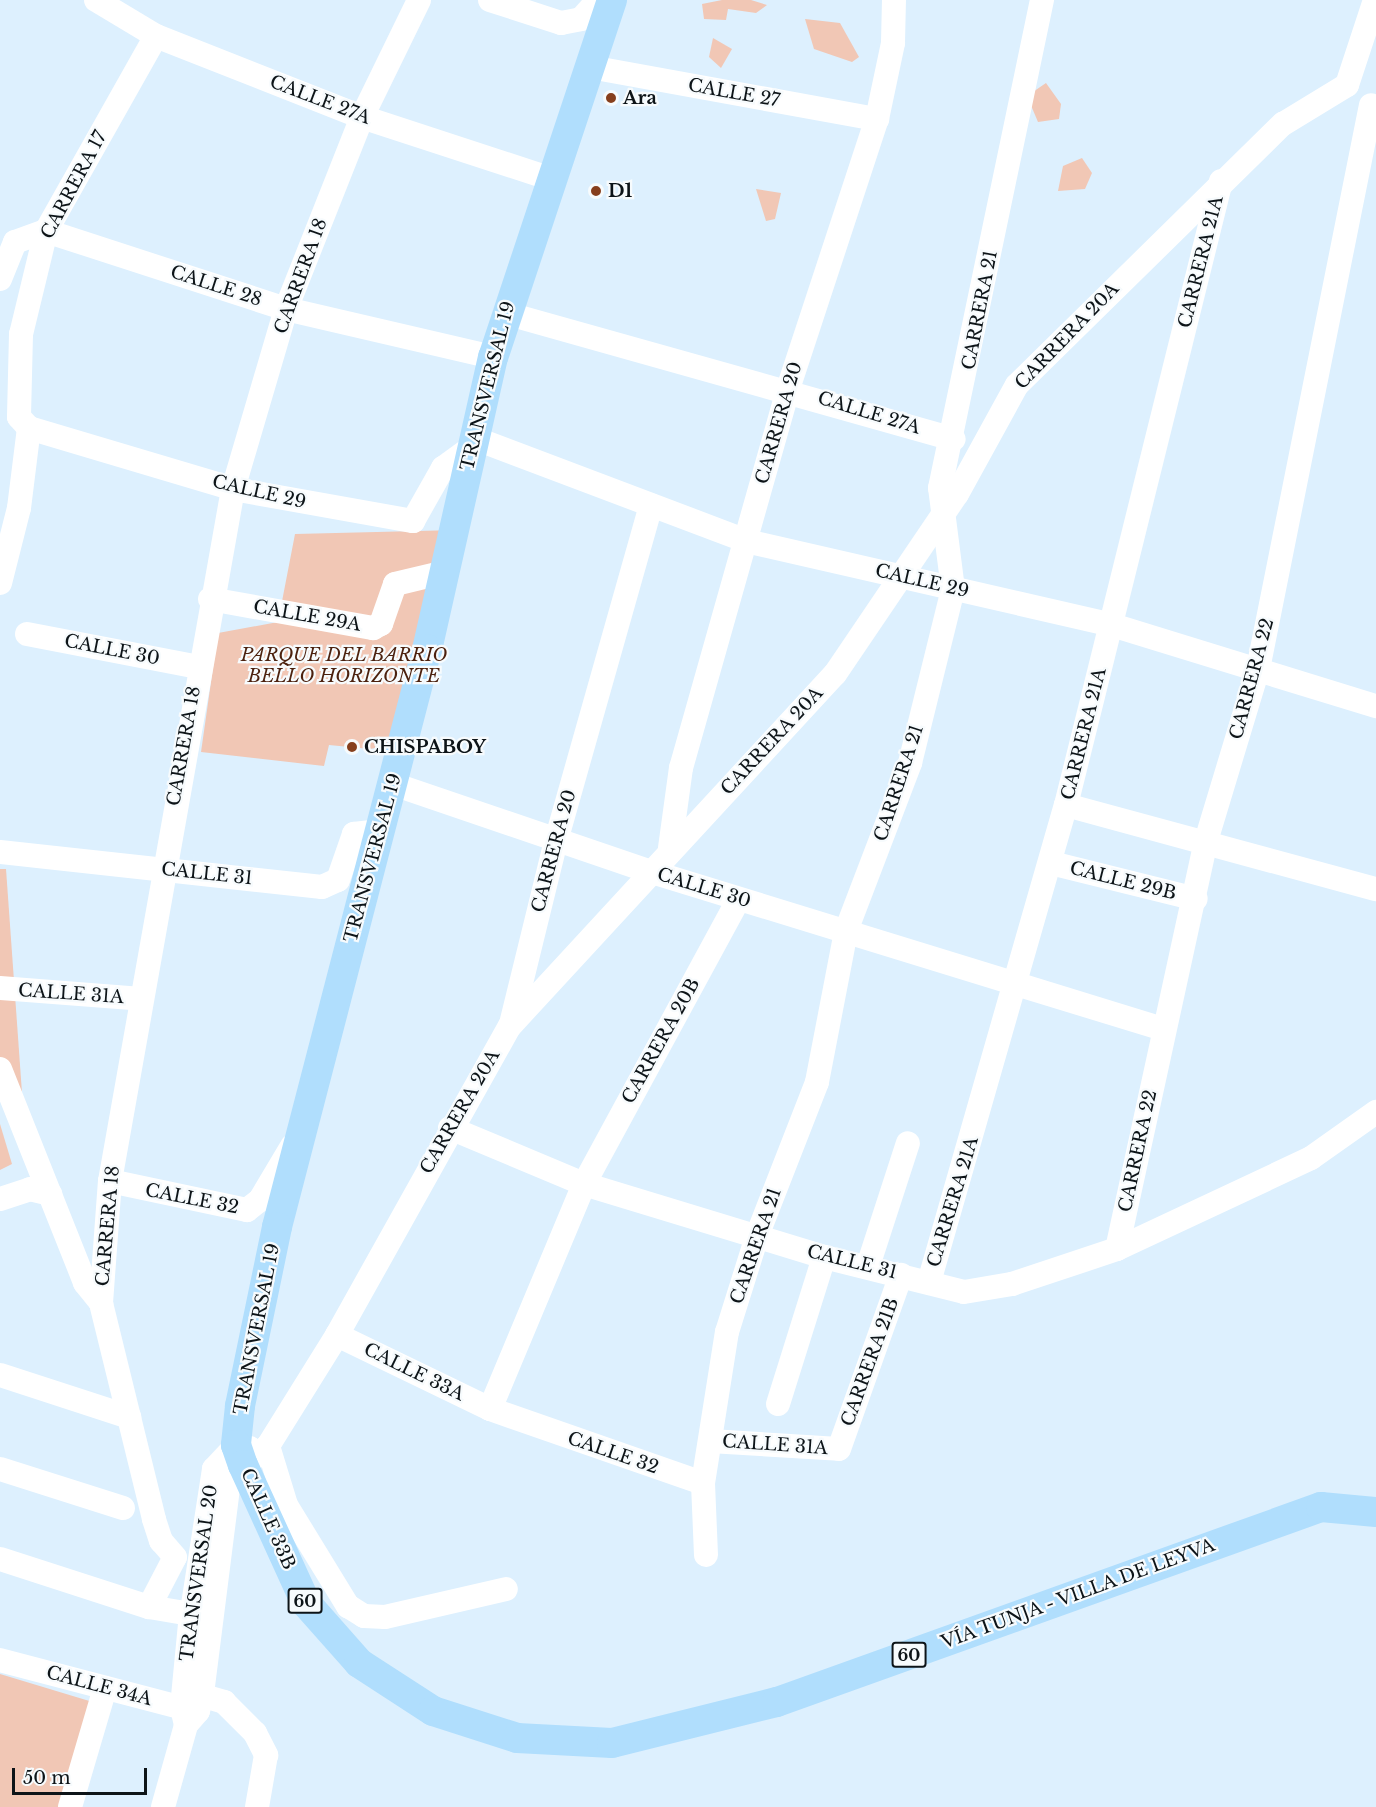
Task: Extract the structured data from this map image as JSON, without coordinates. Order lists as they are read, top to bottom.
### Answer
{
  "streets": {
    "main road": [
      "TRANSVERSAL 19",
      "CALLE 33B",
      "VÍA TUNJA - VILLA DE LEYVA",
      "60"
    ],
    "street": [
      "CALLE 27",
      "CALLE 27A",
      "CARRERA 17",
      "CARRERA 21A",
      "CARRERA 18",
      "CALLE 28",
      "CARRERA 21",
      "CARRERA 20A",
      "CARRERA 20",
      "CALLE 29",
      "CALLE 29A",
      "CALLE 30",
      "CARRERA 22",
      "CALLE 31",
      "CALLE 29B",
      "CALLE 31A",
      "CARRERA 20B",
      "CALLE 32",
      "CARRERA 21B",
      "CALLE 33A",
      "TRANSVERSAL 20",
      "CALLE 34A"
    ]
  },
  "crossings": [
    ["CALLE 27", "TRANSVERSAL 19"],
    ["CALLE 27", "CARRERA 20"],
    ["CALLE 27A", "CARRERA 17"],
    ["CALLE 27A", "CARRERA 18"],
    ["CALLE 27A", "CARRERA 21"],
    ["CALLE 27A", "TRANSVERSAL 19"],
    ["CALLE 27A", "CARRERA 20"],
    ["CARRERA 17", "CALLE 28"],
    ["CARRERA 17", "CALLE 29"],
    ["CARRERA 21A", "CARRERA 20A"],
    ["CARRERA 21A", "CALLE 29"],
    ["CARRERA 21A", "CALLE 30"],
    ["CARRERA 21A", "CALLE 31"],
    ["CARRERA 21A", "CALLE 29B"],
    ["CARRERA 18", "CALLE 28"],
    ["CARRERA 18", "CALLE 29"],
    ["CARRERA 18", "CALLE 29A"],
    ["CARRERA 18", "CALLE 30"],
    ["CARRERA 18", "CALLE 31"],
    ["CARRERA 18", "CALLE 31A"],
    ["CARRERA 18", "CALLE 32"],
    ["CALLE 28", "TRANSVERSAL 19"],
    ["CARRERA 21", "CARRERA 20A"],
    ["CARRERA 21", "CALLE 29"],
    ["CARRERA 21", "CALLE 30"],
    ["CARRERA 21", "CALLE 31"],
    ["CARRERA 21", "CALLE 31A"],
    ["CARRERA 21", "CALLE 32"],
    ["CARRERA 20A", "TRANSVERSAL 19"],
    ["CARRERA 20A", "CARRERA 20"],
    ["CARRERA 20A", "CALLE 29"],
    ["CARRERA 20A", "CALLE 30"],
    ["CARRERA 20A", "CALLE 31"],
    ["CARRERA 20A", "CALLE 33A"],
    ["CARRERA 20A", "CALLE 33B"],
    ["CARRERA 20A", "TRANSVERSAL 20"],
    ["TRANSVERSAL 19", "CALLE 29"],
    ["TRANSVERSAL 19", "CALLE 29A"],
    ["TRANSVERSAL 19", "CALLE 30"],
    ["TRANSVERSAL 19", "CALLE 31"],
    ["TRANSVERSAL 19", "CALLE 32"],
    ["TRANSVERSAL 19", "CALLE 33B"],
    ["TRANSVERSAL 19", "TRANSVERSAL 20"],
    ["CARRERA 20", "CALLE 29"],
    ["CARRERA 20", "CALLE 30"],
    ["CALLE 29", "CARRERA 22"],
    ["CALLE 30", "CARRERA 22"],
    ["CALLE 30", "CARRERA 20B"],
    ["CARRERA 22", "CALLE 31"],
    ["CARRERA 22", "CALLE 29B"],
    ["CALLE 31", "CARRERA 20B"],
    ["CALLE 31", "CARRERA 21B"],
    ["CALLE 31A", "CARRERA 21B"],
    ["CALLE 32", "CALLE 33A"],
    ["CALLE 33B", "TRANSVERSAL 20"],
    ["CALLE 33B", "VÍA TUNJA - VILLA DE LEYVA"],
    ["TRANSVERSAL 20", "CALLE 34A"]
  ],
  "parks": ["PARQUE DEL BARRIO BELLO HORIZONTE"],
  "places": ["Ara", "D1", "CHISPABOY"],
  "scale_bar": "50 m"
}
